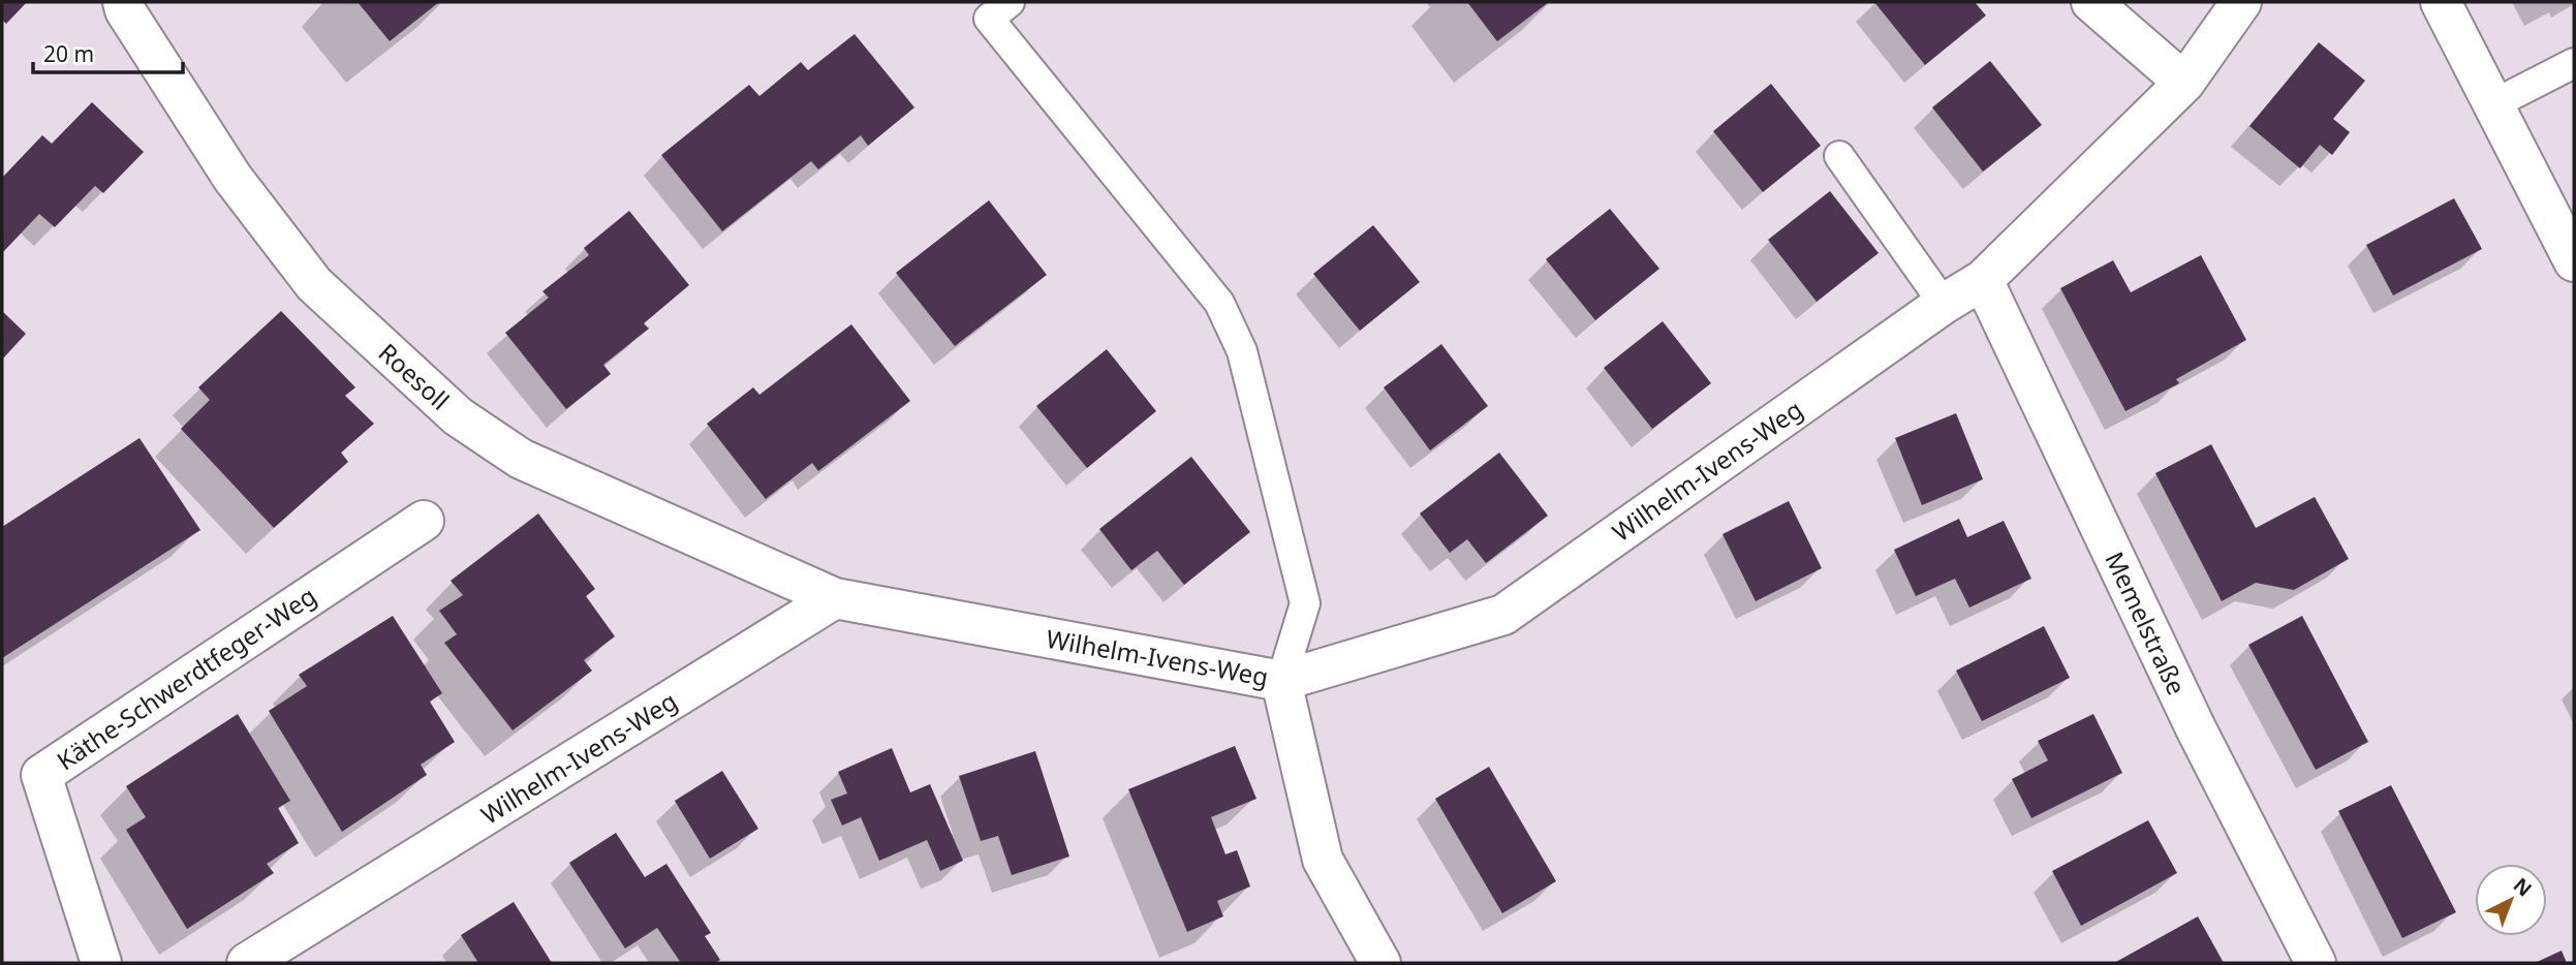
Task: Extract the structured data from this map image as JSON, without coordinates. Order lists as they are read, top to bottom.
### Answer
{
  "streets": {
    "street": [
      "Roesoll",
      "Wilhelm-Ivens-Weg",
      "Memelstraße",
      "Käthe-Schwerdtfeger-Weg"
    ]
  },
  "crossings": [
    ["Roesoll", "Wilhelm-Ivens-Weg"],
    ["Wilhelm-Ivens-Weg", "Memelstraße"]
  ],
  "scale_bar": "20 m",
  "north": "top right"
}
